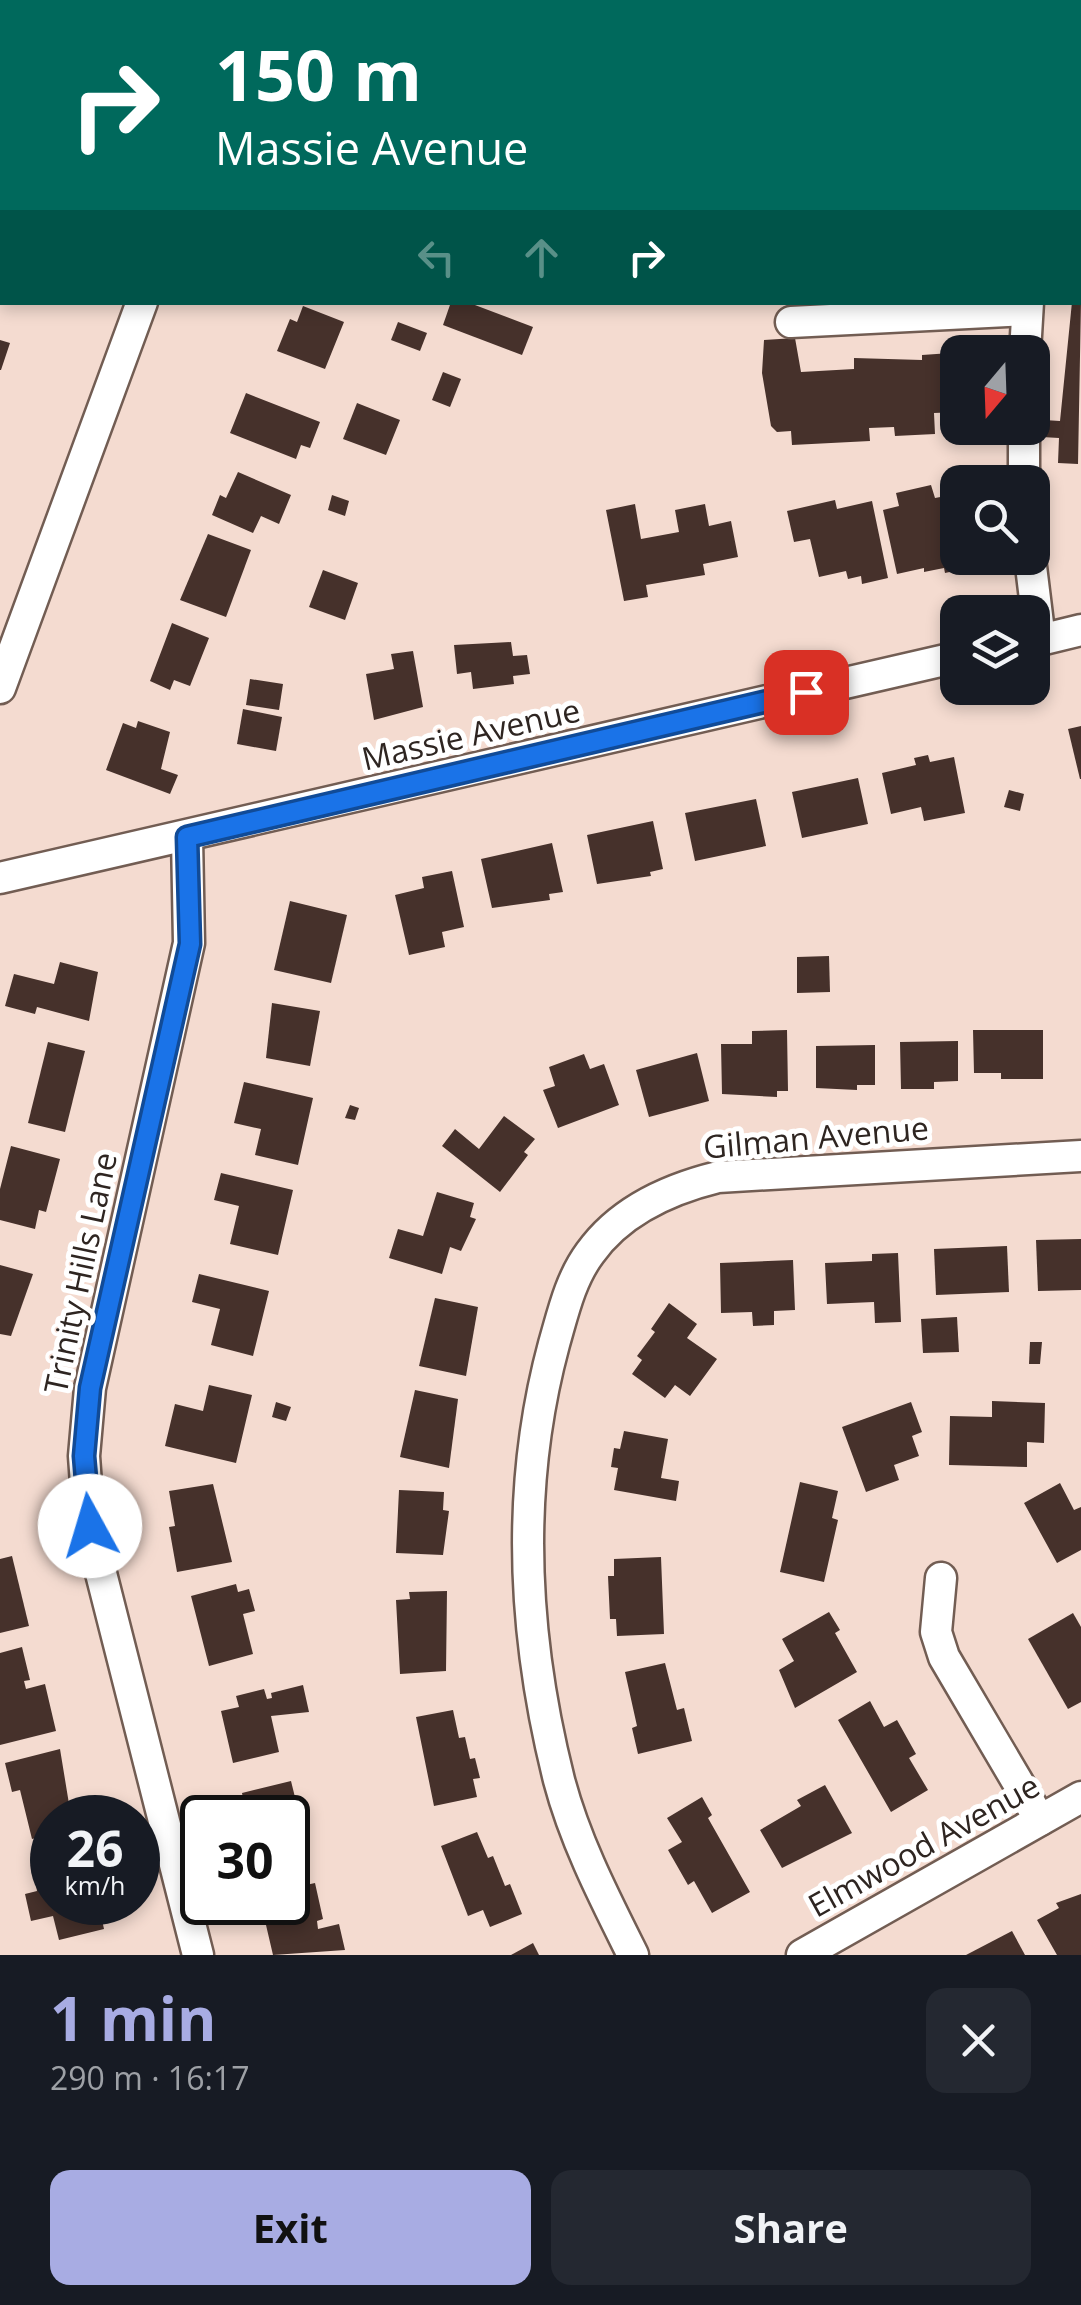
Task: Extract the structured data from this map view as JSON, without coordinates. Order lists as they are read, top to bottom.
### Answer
{
  "streets": {
    "street": [
      "Massie Avenue",
      "Gilman Avenue",
      "Trinity Hills Lane",
      "Elmwood Avenue"
    ]
  },
  "crossings": [
    ["Massie Avenue", "Trinity Hills Lane"]
  ],
  "north": "bottom",
  "page": {
    "turn": ["150 m", "Massie Avenue"],
    "speed": "26 km/h",
    "limit": "30",
    "heading": ["1 min", "290 m · 16:17"],
    "buttons": ["Exit", "Share"]
  }
}
